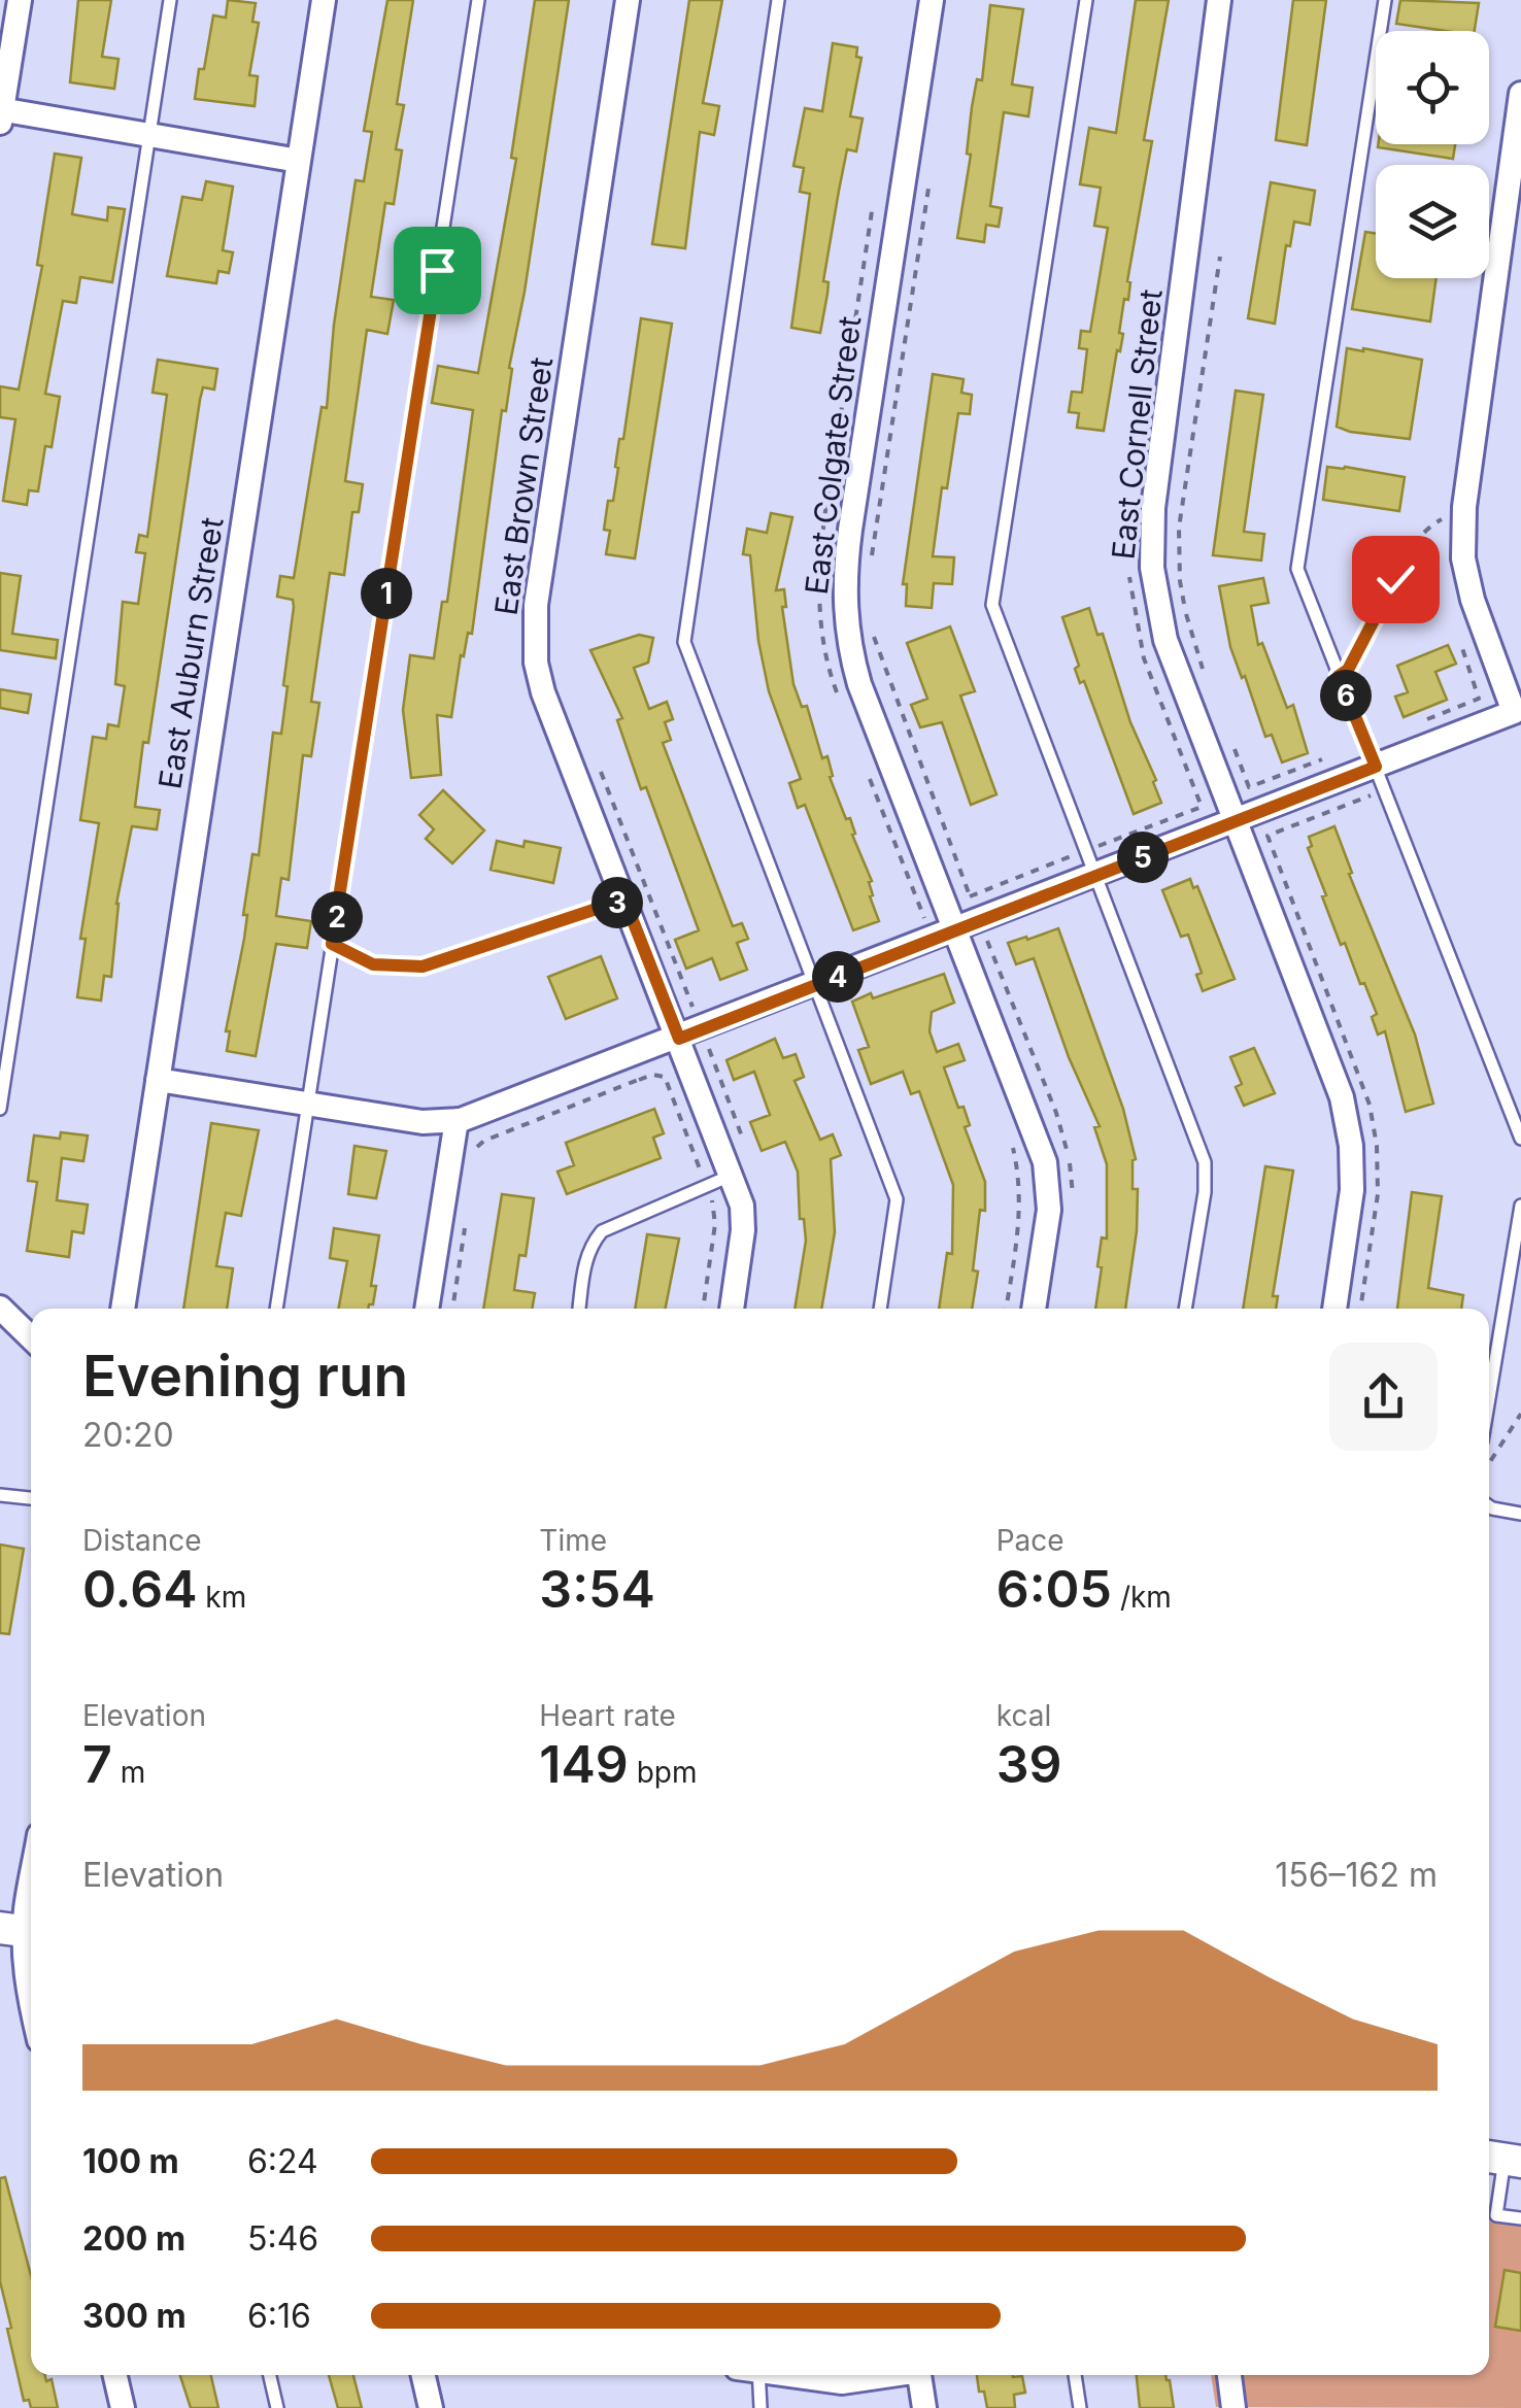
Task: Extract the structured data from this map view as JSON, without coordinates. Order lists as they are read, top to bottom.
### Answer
{
  "streets": {
    "street": [
      "East Cornell Street",
      "East Colgate Street",
      "East Brown Street",
      "East Auburn Street"
    ]
  },
  "page": {
    "pins": [
      "1",
      "6",
      "5",
      "3",
      "2",
      "4"
    ],
    "heading": ["Evening run", "20:20"],
    "stats": [
      ["Distance", "0.64 km"],
      ["Time", "3:54"],
      ["Pace", "6:05 /km"],
      ["Elevation", "7 m"],
      ["Heart rate", "149 bpm"],
      ["kcal", "39"]
    ],
    "chart": ["Elevation", "156–162 m"],
    "list": [
      {
        "name": "100 m",
        "note": "6:24"
      },
      {
        "name": "200 m",
        "note": "5:46"
      },
      {
        "name": "300 m",
        "note": "6:16"
      }
    ]
  }
}
